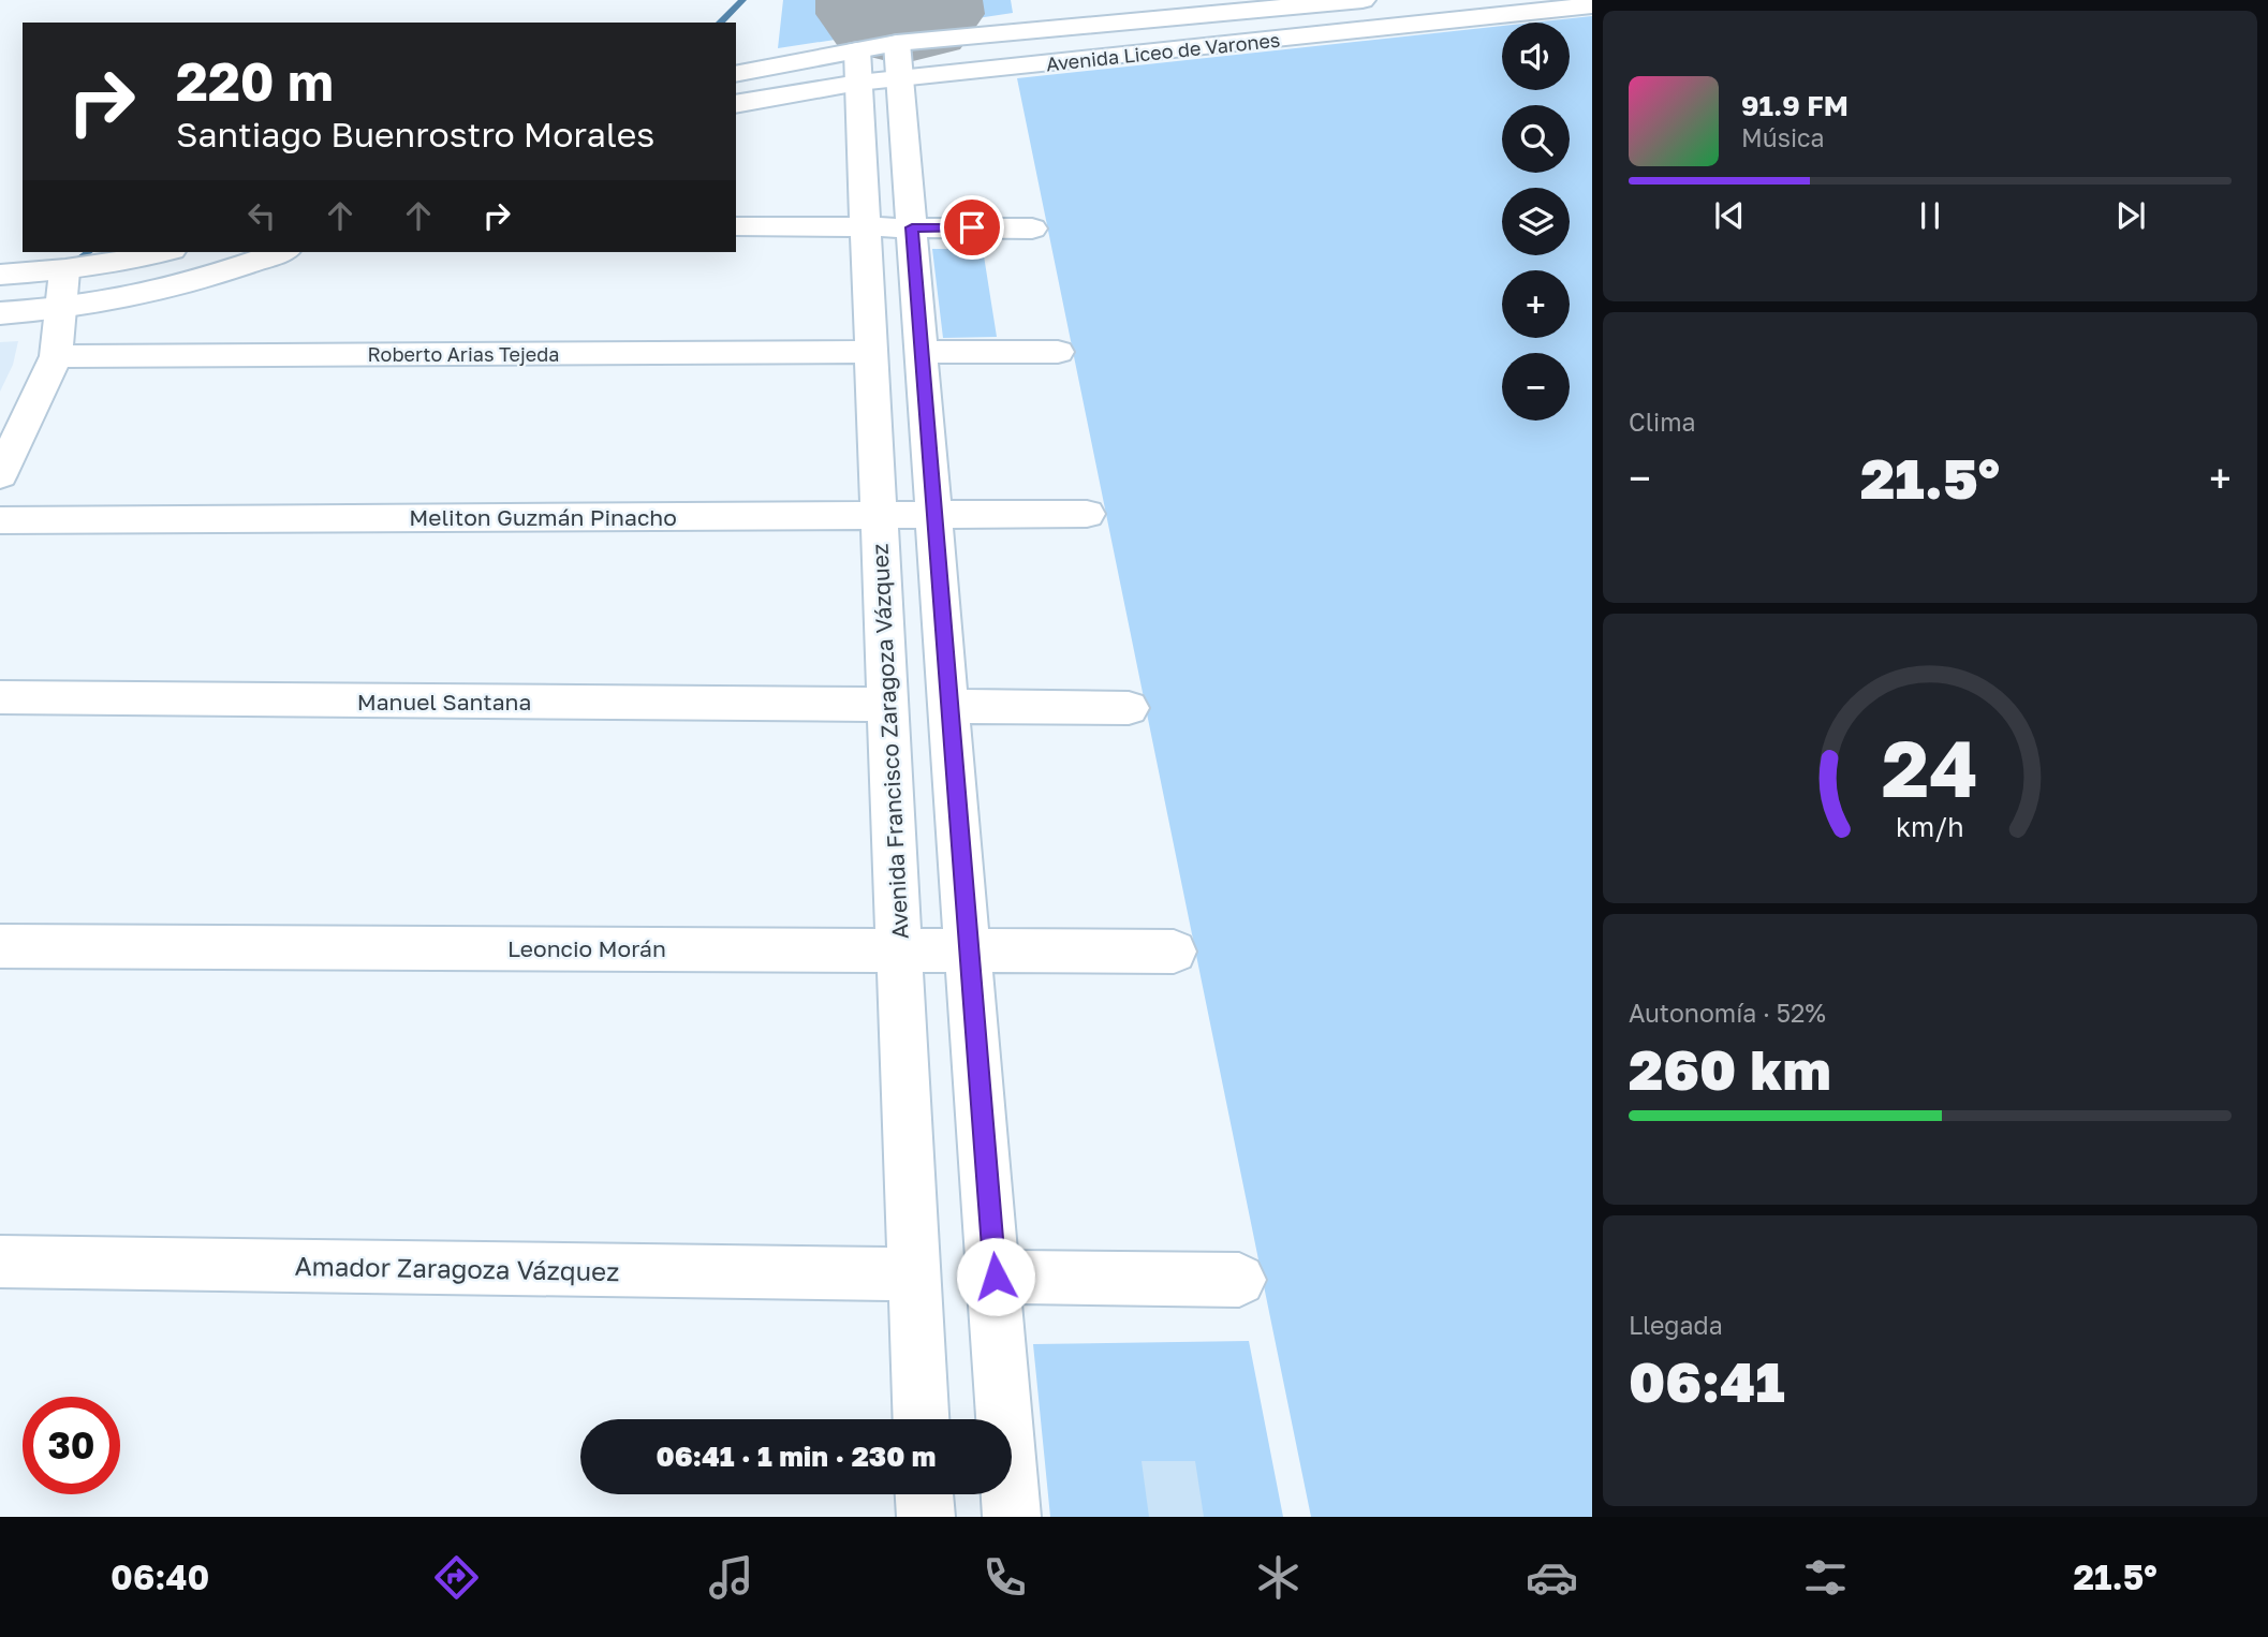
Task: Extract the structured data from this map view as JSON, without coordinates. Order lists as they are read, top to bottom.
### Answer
{
  "streets": {
    "street": [
      "Avenida Liceo de Varones",
      "Roberto Arias Tejeda",
      "Meliton Guzmán Pinacho",
      "Manuel Santana",
      "Avenida Francisco Zaragoza Vázquez",
      "Leoncio Morán",
      "Amador Zaragoza Vázquez"
    ]
  },
  "crossings": [
    ["Avenida Liceo de Varones", "Avenida Francisco Zaragoza Vázquez"],
    ["Roberto Arias Tejeda", "Avenida Francisco Zaragoza Vázquez"],
    ["Meliton Guzmán Pinacho", "Avenida Francisco Zaragoza Vázquez"],
    ["Manuel Santana", "Avenida Francisco Zaragoza Vázquez"],
    ["Avenida Francisco Zaragoza Vázquez", "Leoncio Morán"],
    ["Avenida Francisco Zaragoza Vázquez", "Amador Zaragoza Vázquez"]
  ],
  "page": {
    "map_buttons": ["+", "−"],
    "turn": ["220 m", "Santiago Buenrostro Morales"],
    "song": ["91.9 FM", "Música"],
    "tile": [
      "Clima",
      ["Autonomía · 52%", "260 km"],
      ["Llegada", "06:41"]
    ],
    "heat": ["−", "21.5°", "+"],
    "limit": "30",
    "trip": "06:41 · 1 min · 230 m",
    "tabs": ["06:40", "21.5°"],
    "gauge": ["24", "km/h"]
  }
}
